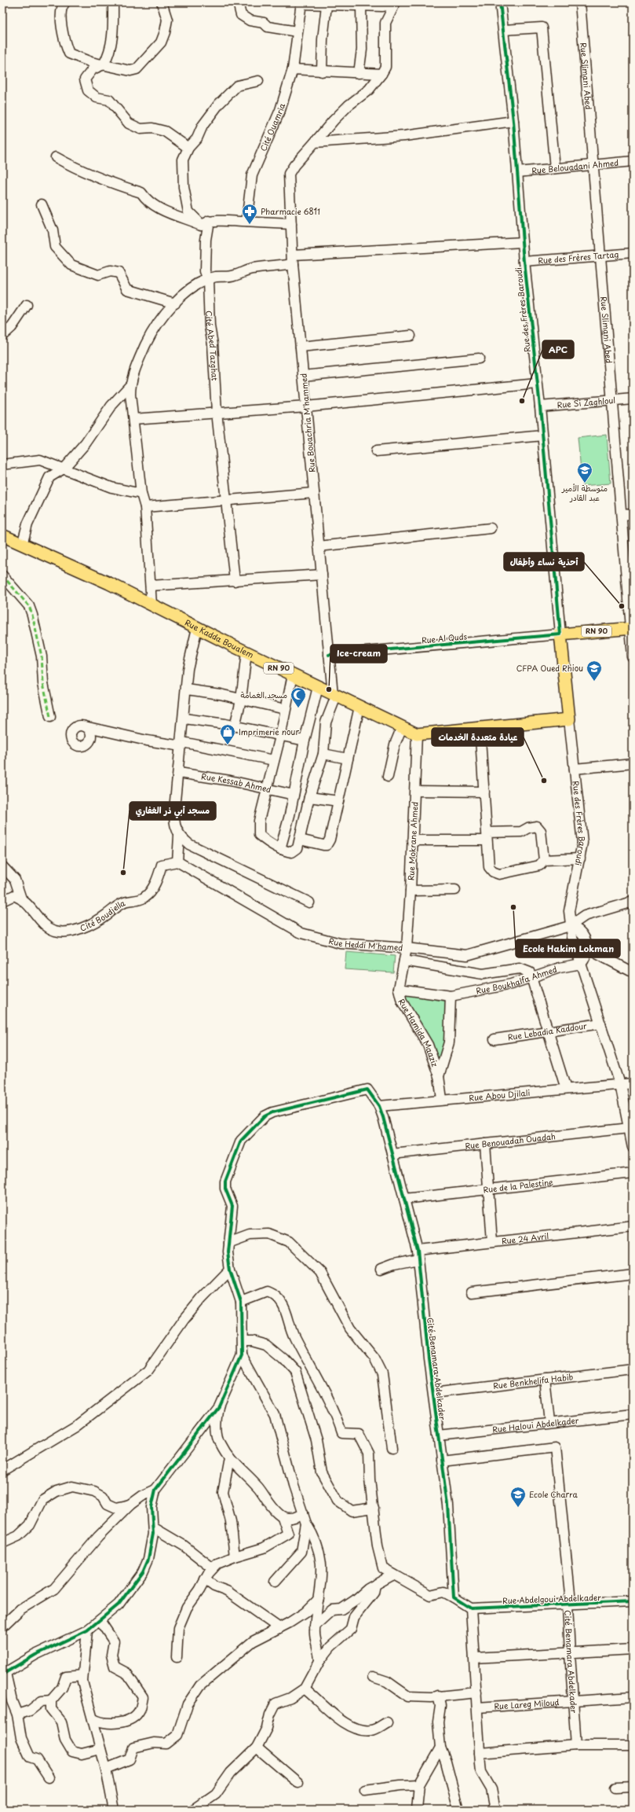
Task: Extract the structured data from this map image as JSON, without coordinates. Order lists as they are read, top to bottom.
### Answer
{
  "streets": {
    "main road": ["RN 90", "Rue Kadda Boualem"],
    "street": [
      "Rue Slimani Abed",
      "Cité Ouamria",
      "Rue Belouadani Ahmed",
      "Rue des Frères Tartag",
      "Rue des Frères Baroudi",
      "Cité Abed Tazghat",
      "Rue Si Zaghloul",
      "Rue Bouachria M'hammed",
      "Rue Al Quds",
      "Rue Kessab Ahmed",
      "Rue Mokrane Ahmed",
      "Cité Boudjella",
      "Rue Heddi M'hamed",
      "Rue Boukhalfa Ahmed",
      "Rue Lebadia Kaddour",
      "Rue Hamida Maaziz",
      "Rue Abou Djilali",
      "Rue Benouadah Ouadah",
      "Rue de la Palestine",
      "Rue 24 Avril",
      "Cité Benamara Abdelkader",
      "Rue Benkhelifa Habib",
      "Rue Haloui Abdelkader",
      "Rue Abdelgoui Abdelkader",
      "Rue Lareg Miloud"
    ]
  },
  "crossings": [
    ["Rue Slimani Abed", "Rue Belouadani Ahmed"],
    ["Rue Slimani Abed", "Rue des Frères Tartag"],
    ["Rue Slimani Abed", "Rue Si Zaghloul"],
    ["Rue Slimani Abed", "RN 90"],
    ["Rue Belouadani Ahmed", "Rue des Frères Baroudi"],
    ["Rue des Frères Tartag", "Rue des Frères Baroudi"],
    ["Rue des Frères Baroudi", "Rue Si Zaghloul"],
    ["Rue des Frères Baroudi", "RN 90"],
    ["Rue des Frères Baroudi", "Rue Al Quds"],
    ["Rue des Frères Baroudi", "Rue Heddi M'hamed"],
    ["Rue des Frères Baroudi", "Rue Boukhalfa Ahmed"],
    ["Rue Bouachria M'hammed", "Rue Al Quds"],
    ["Rue Bouachria M'hammed", "Rue Kadda Boualem"],
    ["RN 90", "Rue Al Quds"],
    ["Rue Kadda Boualem", "Rue Mokrane Ahmed"],
    ["Rue Mokrane Ahmed", "Rue Heddi M'hamed"],
    ["Rue Mokrane Ahmed", "Rue Boukhalfa Ahmed"],
    ["Rue Mokrane Ahmed", "Rue Hamida Maaziz"],
    ["Cité Boudjella", "Rue Heddi M'hamed"],
    ["Rue Boukhalfa Ahmed", "Rue Hamida Maaziz"],
    ["Rue Abou Djilali", "Cité Benamara Abdelkader"],
    ["Rue Benouadah Ouadah", "Cité Benamara Abdelkader"],
    ["Rue de la Palestine", "Cité Benamara Abdelkader"],
    ["Rue 24 Avril", "Cité Benamara Abdelkader"],
    ["Cité Benamara Abdelkader", "Rue Benkhelifa Habib"],
    ["Cité Benamara Abdelkader", "Rue Haloui Abdelkader"],
    ["Cité Benamara Abdelkader", "Rue Abdelgoui Abdelkader"],
    ["Cité Benamara Abdelkader", "Rue Lareg Miloud"]
  ],
  "places": {
    "pharmacy": ["Pharmacie 6811"],
    "other": [
      "APC",
      "أحذية نساء وأطفال",
      "Ice-cream",
      "عيادة متعددة الخدمات",
      "مسجد أبي ذر الغفاري",
      "Ecole Hakim Lokman"
    ],
    "school or university": ["متوسطة الأمير عبد القادر", "CFPA Oued Rhiou", "Ecole Charra"],
    "mosque": ["مسجد الغمامة"],
    "shop": ["Imprimerie nour"]
  }
}
